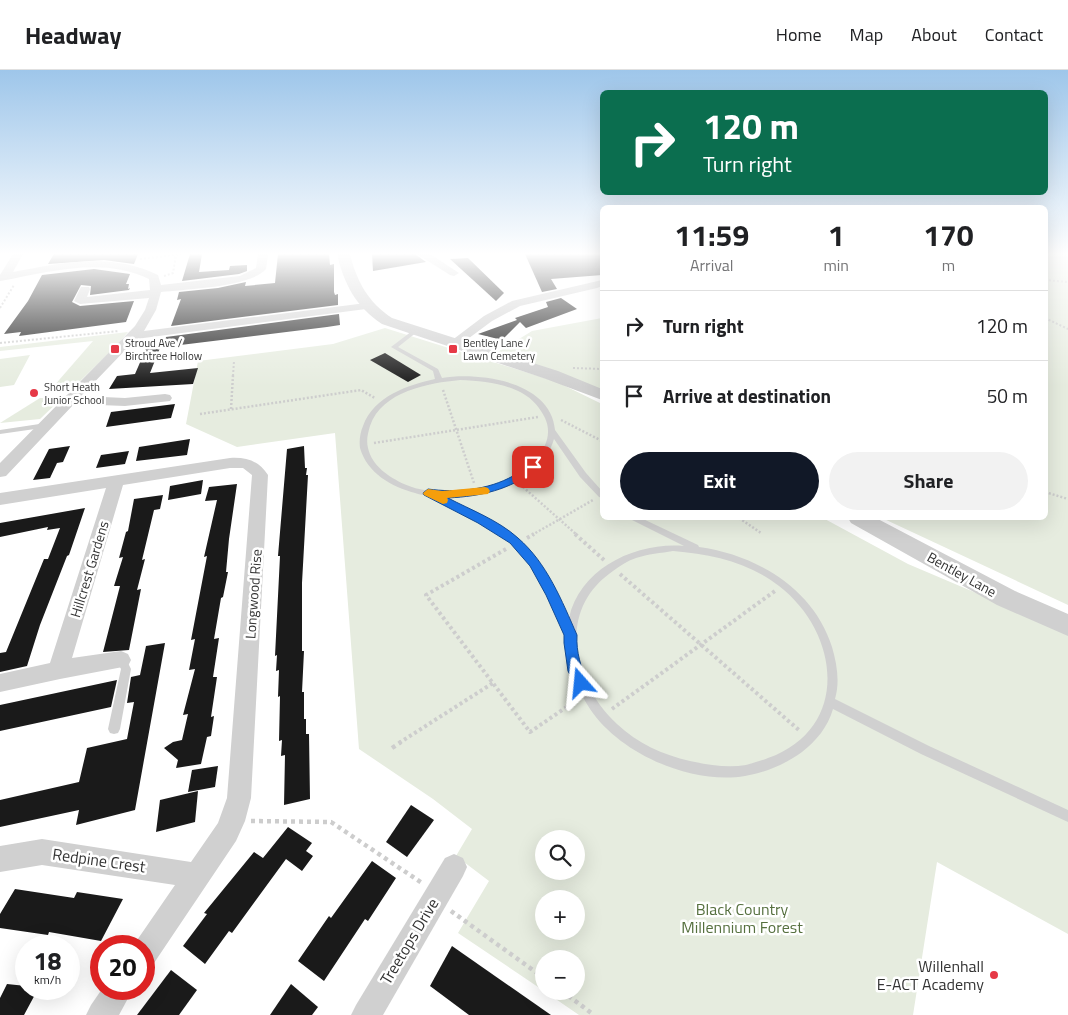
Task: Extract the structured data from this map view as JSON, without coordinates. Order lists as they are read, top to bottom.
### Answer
{
  "streets": {
    "street": [
      "Hillcrest Gardens",
      "Bentley Lane",
      "Longwood Rise",
      "Redpine Crest",
      "Treetops Drive"
    ]
  },
  "crossings": [
    ["Hillcrest Gardens", "Longwood Rise"],
    ["Longwood Rise", "Redpine Crest"]
  ],
  "parks": ["Black Country Millennium Forest"],
  "places": {
    "transit": ["Stroud Ave / Birchtree Hollow", "Bentley Lane / Lawn Cemetery"],
    "other": ["Short Heath Junior School", "Willenhall E-ACT Academy"]
  },
  "page": {
    "header": "Headway",
    "nav": [
      "Home",
      "Map",
      "About",
      "Contact"
    ],
    "turn": ["120 m", "Turn right"],
    "eta": [
      "11:59",
      "Arrival",
      "1",
      "min",
      "170",
      "m"
    ],
    "list": [
      {
        "name": "Turn right",
        "value": "120 m"
      },
      {
        "name": "Arrive at destination",
        "value": "50 m"
      }
    ],
    "buttons": ["Exit", "Share"],
    "map_buttons": ["+", "−"],
    "speed": "18 km/h",
    "limit": "20"
  }
}
